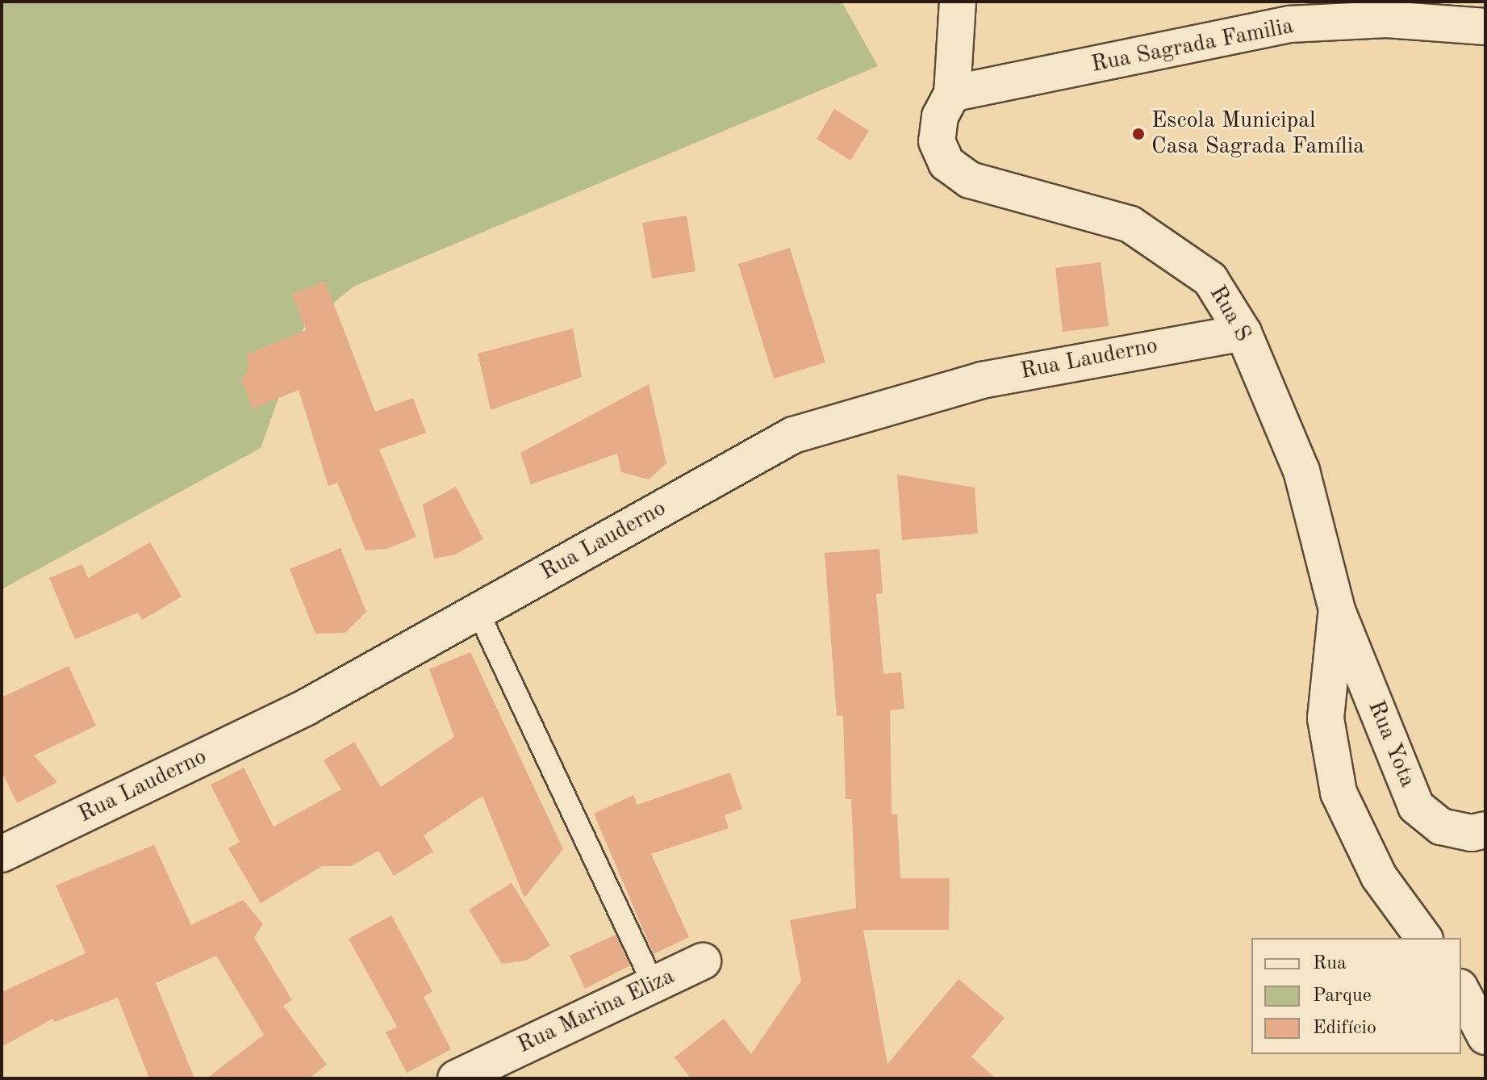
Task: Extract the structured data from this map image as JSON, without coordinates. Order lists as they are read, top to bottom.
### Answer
{
  "streets": {
    "street": [
      "Rua Sagrada Familia",
      "Rua S",
      "Rua Lauderno",
      "Rua Yota",
      "Rua Marina Eliza"
    ]
  },
  "crossings": [
    ["Rua Sagrada Familia", "Rua S"],
    ["Rua S", "Rua Lauderno"],
    ["Rua S", "Rua Yota"]
  ],
  "places": ["Escola Municipal Casa Sagrada Família"],
  "legend": ["Rua", "Parque", "Edifício"]
}
